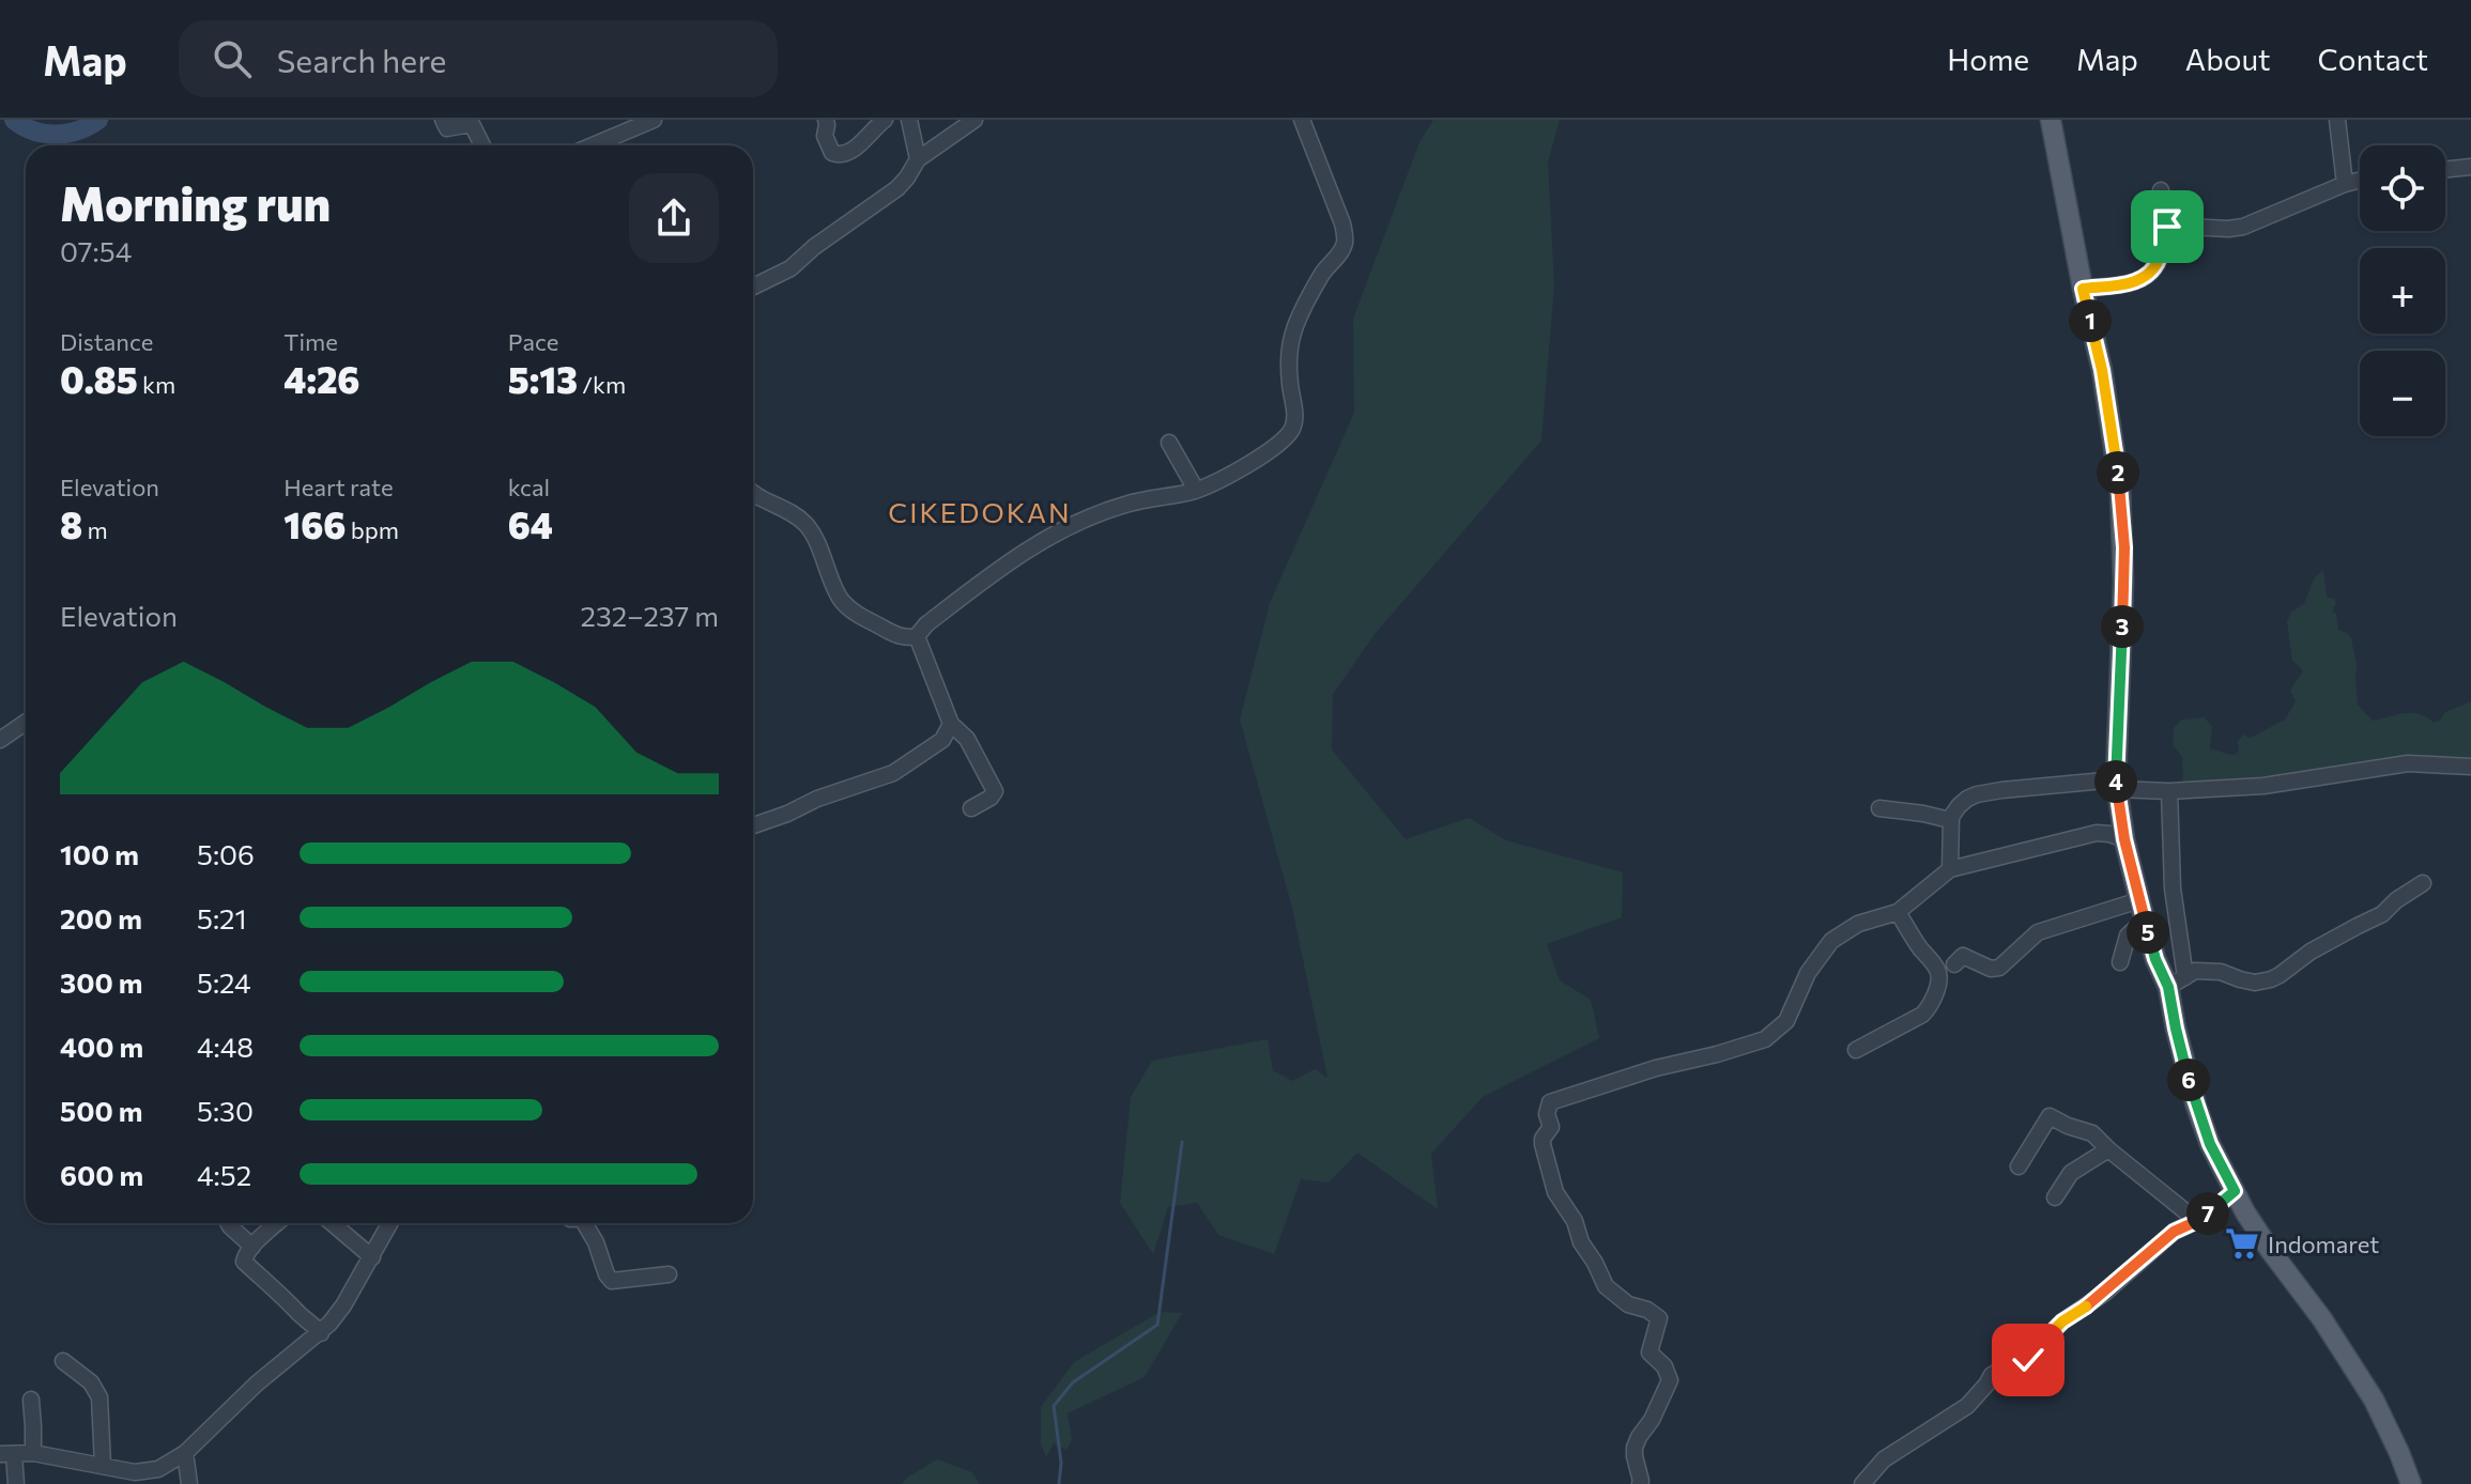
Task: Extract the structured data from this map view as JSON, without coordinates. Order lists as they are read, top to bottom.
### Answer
{
  "districts": ["CIKEDOKAN"],
  "places": {
    "supermarket": ["Indomaret"]
  },
  "page": {
    "header": "Map",
    "search": "Search here",
    "nav": [
      "Home",
      "Map",
      "About",
      "Contact"
    ],
    "map_buttons": ["+", "−"],
    "heading": ["Morning run", "07:54"],
    "stats": [
      ["Distance", "0.85 km"],
      ["Time", "4:26"],
      ["Pace", "5:13 /km"],
      ["Elevation", "8 m"],
      ["Heart rate", "166 bpm"],
      ["kcal", "64"]
    ],
    "pins": [
      "1",
      "2",
      "3",
      "4",
      "5",
      "6",
      "7"
    ],
    "chart": ["Elevation", "232–237 m"],
    "list": [
      {
        "name": "100 m",
        "note": "5:06"
      },
      {
        "name": "200 m",
        "note": "5:21"
      },
      {
        "name": "300 m",
        "note": "5:24"
      },
      {
        "name": "400 m",
        "note": "4:48"
      },
      {
        "name": "500 m",
        "note": "5:30"
      },
      {
        "name": "600 m",
        "note": "4:52"
      }
    ]
  }
}
